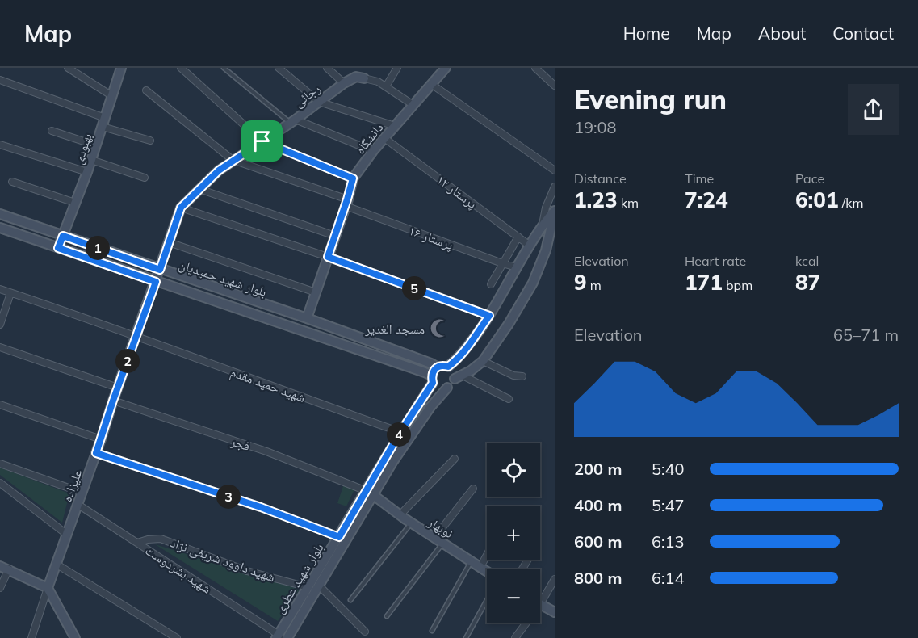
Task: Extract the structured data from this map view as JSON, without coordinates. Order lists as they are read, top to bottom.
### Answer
{
  "streets": {
    "street": [
      "رجائی",
      "دانشگاه",
      "بهبودی",
      "پرستار ۱۲",
      "پرستار ۱۶",
      "بلوار شهید حمیدیان",
      "شهید حمید مقدم",
      "فجر",
      "علیزاده",
      "نوبهار",
      "شهید داوود شریفی نژاد",
      "شهید بشردوست",
      "بلوار شهید عطری"
    ]
  },
  "crossings": [
    ["رجائی", "پرستار ۱۶"],
    ["رجائی", "بلوار شهید حمیدیان"],
    ["رجائی", "علیزاده"],
    ["دانشگاه", "پرستار ۱۲"],
    ["دانشگاه", "پرستار ۱۶"],
    ["دانشگاه", "بلوار شهید حمیدیان"],
    ["بهبودی", "بلوار شهید حمیدیان"],
    ["بلوار شهید حمیدیان", "علیزاده"],
    ["بلوار شهید حمیدیان", "بلوار شهید عطری"],
    ["شهید حمید مقدم", "علیزاده"],
    ["شهید حمید مقدم", "بلوار شهید عطری"],
    ["فجر", "علیزاده"],
    ["فجر", "نوبهار"],
    ["فجر", "بلوار شهید عطری"],
    ["علیزاده", "شهید بشردوست"],
    ["نوبهار", "بلوار شهید عطری"],
    ["شهید داوود شریفی نژاد", "شهید بشردوست"],
    ["شهید داوود شریفی نژاد", "بلوار شهید عطری"],
    ["شهید بشردوست", "بلوار شهید عطری"]
  ],
  "places": {
    "mosque": ["مسجد الغدیر"]
  },
  "page": {
    "header": "Map",
    "nav": [
      "Home",
      "Map",
      "About",
      "Contact"
    ],
    "heading": ["Evening run", "19:08"],
    "stats": [
      ["Distance", "1.23 km"],
      ["Time", "7:24"],
      ["Pace", "6:01 /km"],
      ["Elevation", "9 m"],
      ["Heart rate", "171 bpm"],
      ["kcal", "87"]
    ],
    "pins": [
      "1",
      "5",
      "2",
      "4",
      "3"
    ],
    "chart": ["Elevation", "65–71 m"],
    "map_buttons": ["+", "−"],
    "list": [
      {
        "name": "200 m",
        "note": "5:40"
      },
      {
        "name": "400 m",
        "note": "5:47"
      },
      {
        "name": "600 m",
        "note": "6:13"
      },
      {
        "name": "800 m",
        "note": "6:14"
      }
    ]
  }
}
